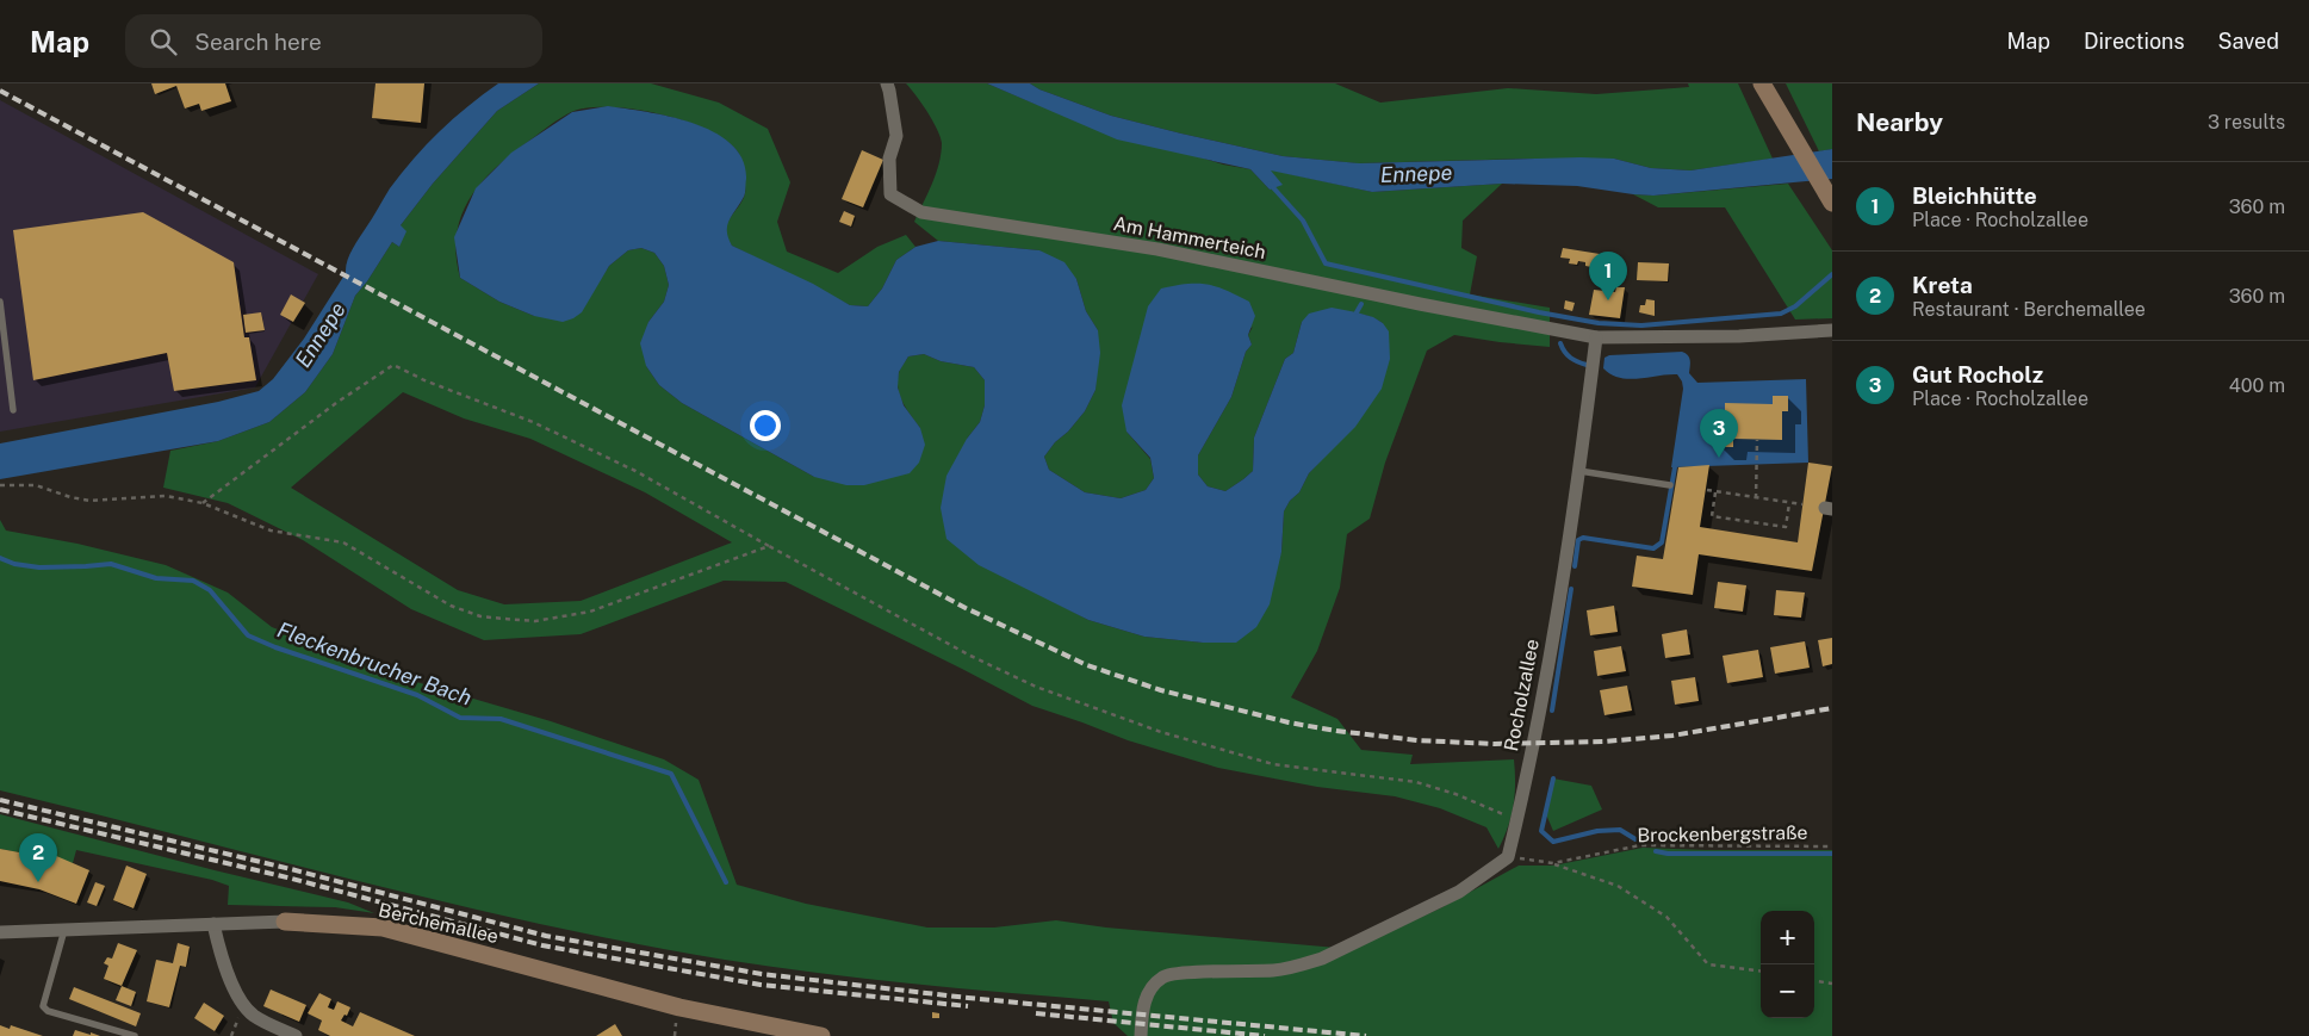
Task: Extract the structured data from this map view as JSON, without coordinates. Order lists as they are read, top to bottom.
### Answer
{
  "streets": {
    "street": ["Am Hammerteich", "Rocholzallee", "Berchemallee"],
    "path": ["Brockenbergstraße"]
  },
  "crossings": [
    ["Am Hammerteich", "Rocholzallee"],
    ["Rocholzallee", "Brockenbergstraße"]
  ],
  "water": ["Ennepe", "Fleckenbrucher Bach"],
  "page": {
    "header": "Map",
    "search": "Search here",
    "nav": ["Map", "Directions", "Saved"],
    "heading": ["Nearby", "3 results"],
    "list": [
      {
        "mark": "1",
        "name": "Bleichhütte",
        "note": "Place · Rocholzallee",
        "value": "360 m"
      },
      {
        "mark": "2",
        "name": "Kreta",
        "note": "Restaurant · Berchemallee",
        "value": "360 m"
      },
      {
        "mark": "3",
        "name": "Gut Rocholz",
        "note": "Place · Rocholzallee",
        "value": "400 m"
      }
    ],
    "pins": ["1", "3", "2"],
    "map_buttons": ["+", "−"]
  }
}
